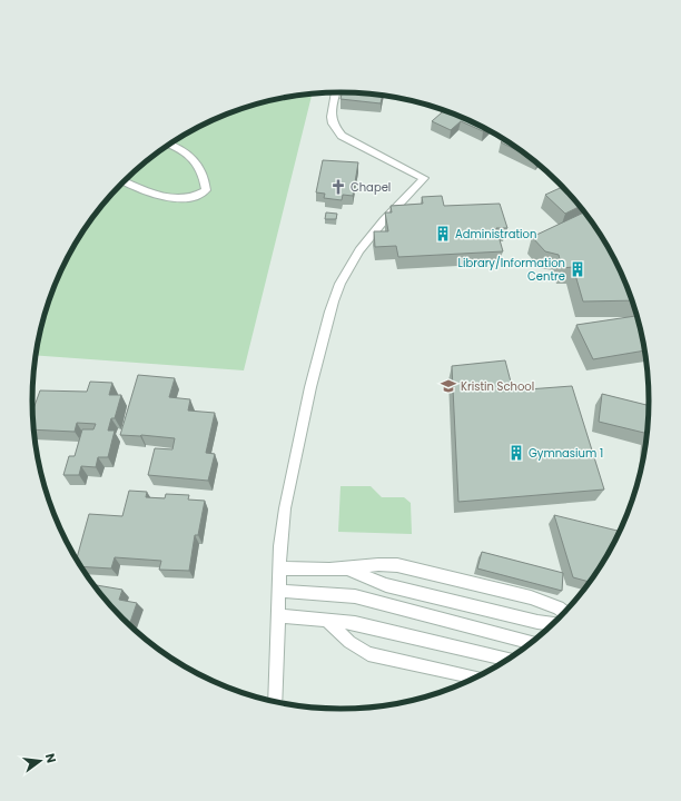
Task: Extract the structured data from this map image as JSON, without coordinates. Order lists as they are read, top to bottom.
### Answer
{
  "places": {
    "church": ["Chapel"],
    "building": ["Administration", "Library/Information Centre", "Gymnasium 1"],
    "school or university": ["Kristin School"]
  },
  "north": "right"
}
